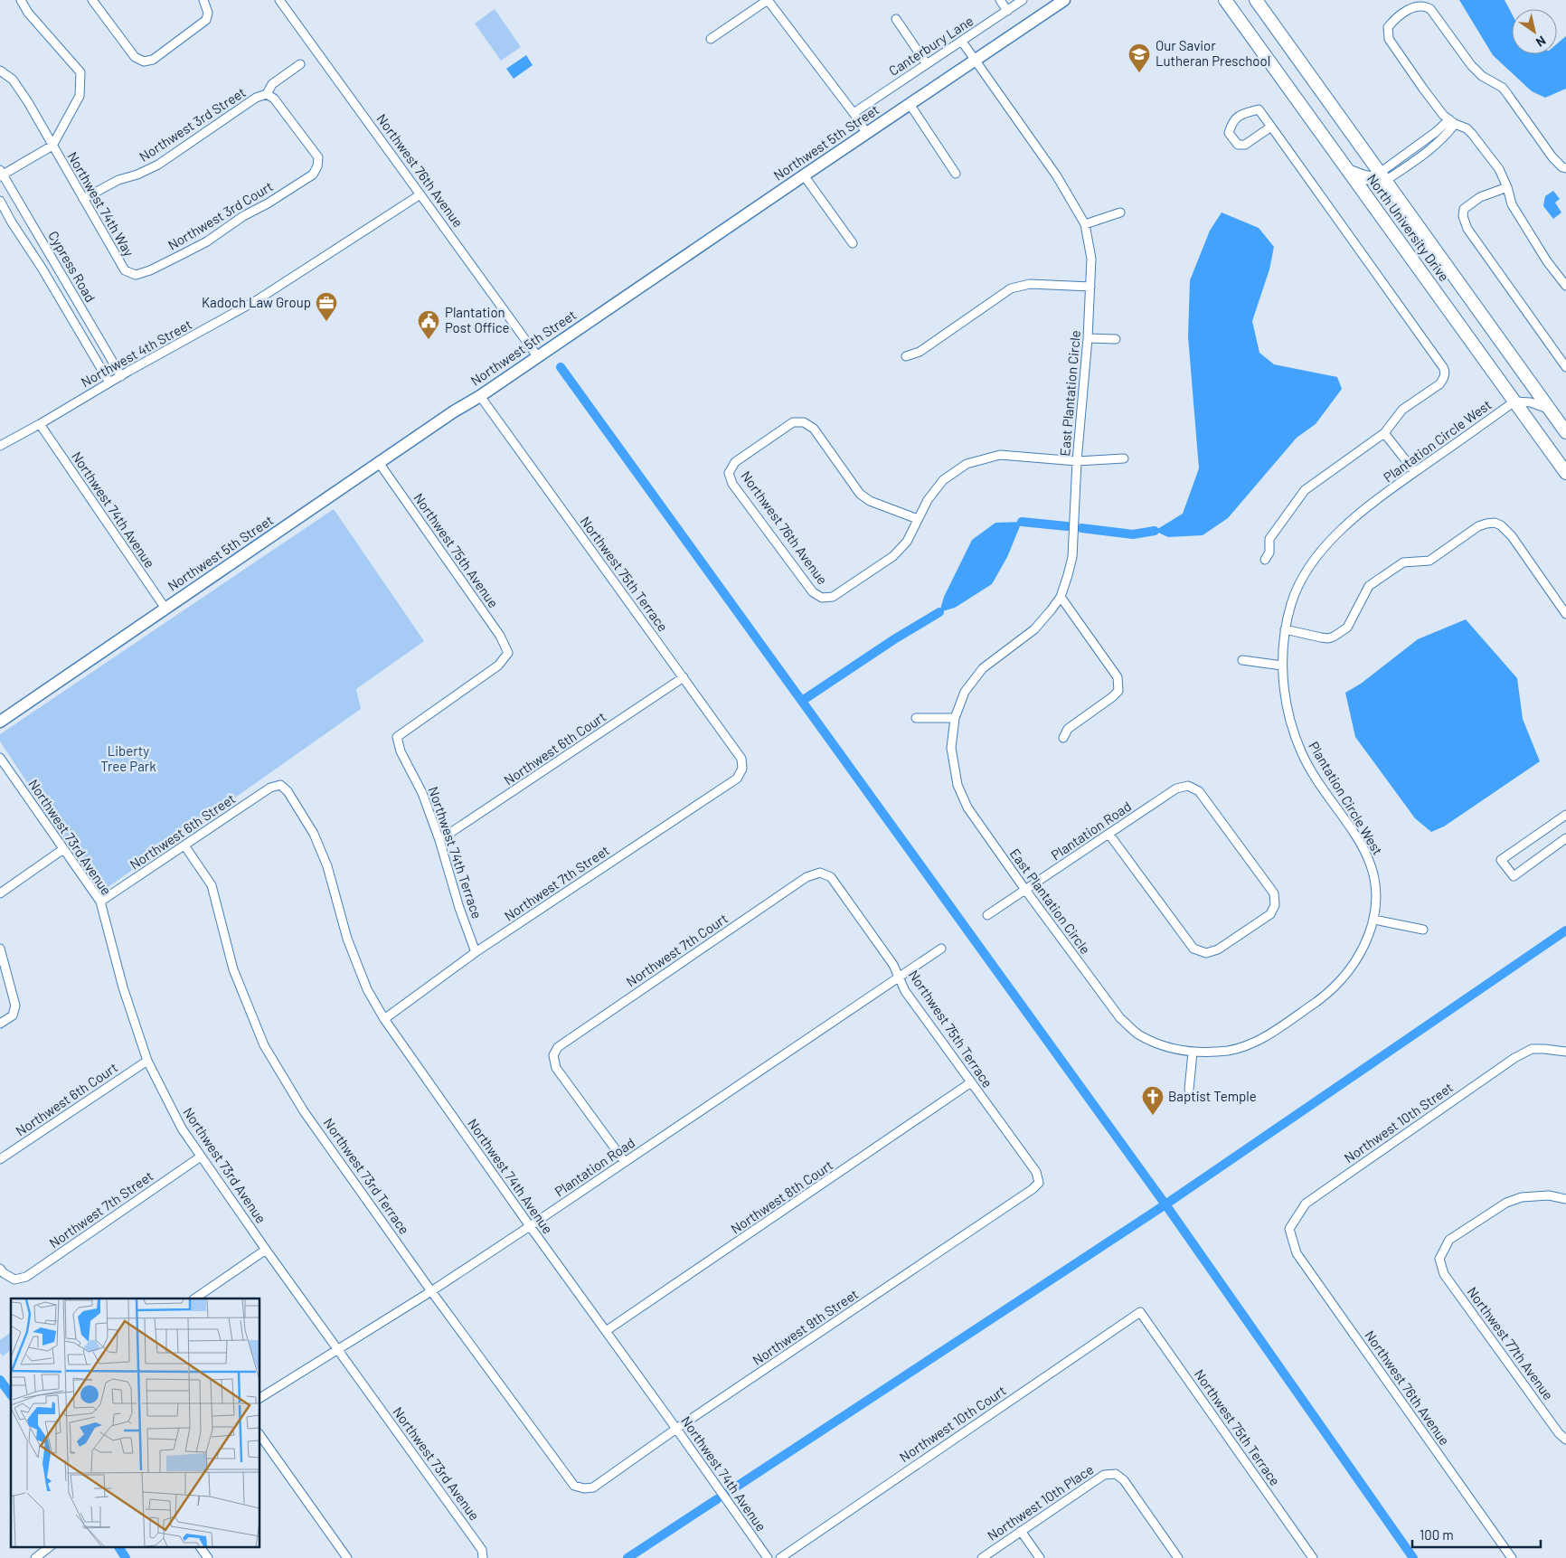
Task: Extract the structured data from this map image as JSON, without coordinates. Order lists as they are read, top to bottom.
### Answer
{
  "streets": {
    "main road": ["North University Drive"],
    "street": [
      "Canterbury Lane",
      "Northwest 3rd Street",
      "Northwest 5th Street",
      "Northwest 76th Avenue",
      "Northwest 74th Way",
      "Northwest 3rd Court",
      "Cypress Road",
      "Northwest 4th Street",
      "East Plantation Circle",
      "Plantation Circle West",
      "Northwest 74th Avenue",
      "Northwest 75th Avenue",
      "Northwest 75th Terrace",
      "Northwest 6th Court",
      "Plantation Road",
      "Northwest 6th Street",
      "Northwest 73rd Avenue",
      "Northwest 74th Terrace",
      "Northwest 7th Street",
      "Northwest 7th Court",
      "Northwest 10th Street",
      "Northwest 73rd Terrace",
      "Northwest 8th Court",
      "Northwest 9th Street",
      "Northwest 77th Avenue",
      "Northwest 10th Court",
      "Northwest 10th Place"
    ]
  },
  "crossings": [
    ["Canterbury Lane", "East Plantation Circle"],
    ["Northwest 3rd Street", "Northwest 74th Way"],
    ["Northwest 3rd Street", "Northwest 3rd Court"],
    ["Northwest 5th Street", "Northwest 76th Avenue"],
    ["Northwest 5th Street", "East Plantation Circle"],
    ["Northwest 5th Street", "Northwest 74th Avenue"],
    ["Northwest 5th Street", "Northwest 75th Avenue"],
    ["Northwest 5th Street", "Northwest 75th Terrace"],
    ["Northwest 76th Avenue", "Northwest 4th Street"],
    ["Northwest 76th Avenue", "Northwest 10th Street"],
    ["Northwest 74th Way", "Northwest 3rd Court"],
    ["North University Drive", "Plantation Circle West"],
    ["Cypress Road", "Northwest 4th Street"],
    ["Northwest 4th Street", "Northwest 74th Avenue"],
    ["East Plantation Circle", "Plantation Circle West"],
    ["East Plantation Circle", "Plantation Road"],
    ["Northwest 74th Avenue", "Plantation Road"],
    ["Northwest 74th Avenue", "Northwest 6th Street"],
    ["Northwest 74th Avenue", "Northwest 7th Street"],
    ["Northwest 74th Avenue", "Northwest 8th Court"],
    ["Northwest 74th Avenue", "Northwest 9th Street"],
    ["Northwest 75th Avenue", "Northwest 74th Terrace"],
    ["Northwest 75th Terrace", "Northwest 6th Court"],
    ["Northwest 75th Terrace", "Plantation Road"],
    ["Northwest 75th Terrace", "Northwest 7th Street"],
    ["Northwest 75th Terrace", "Northwest 7th Court"],
    ["Northwest 75th Terrace", "Northwest 8th Court"],
    ["Northwest 75th Terrace", "Northwest 9th Street"],
    ["Northwest 75th Terrace", "Northwest 10th Court"],
    ["Northwest 6th Court", "Northwest 73rd Avenue"],
    ["Northwest 6th Court", "Northwest 74th Terrace"],
    ["Plantation Road", "Northwest 73rd Avenue"],
    ["Plantation Road", "Northwest 7th Court"],
    ["Plantation Road", "Northwest 73rd Terrace"],
    ["Northwest 6th Street", "Northwest 73rd Avenue"],
    ["Northwest 6th Street", "Northwest 73rd Terrace"],
    ["Northwest 73rd Avenue", "Northwest 7th Street"],
    ["Northwest 74th Terrace", "Northwest 7th Street"],
    ["Northwest 73rd Terrace", "Northwest 9th Street"]
  ],
  "parks": ["Liberty Tree Park"],
  "places": {
    "school or university": ["Our Savior Lutheran Preschool"],
    "office": ["Kadoch Law Group"],
    "public building": ["Plantation Post Office"],
    "church": ["Baptist Temple"]
  },
  "scale_bar": "100 m",
  "north": "bottom right"
}
